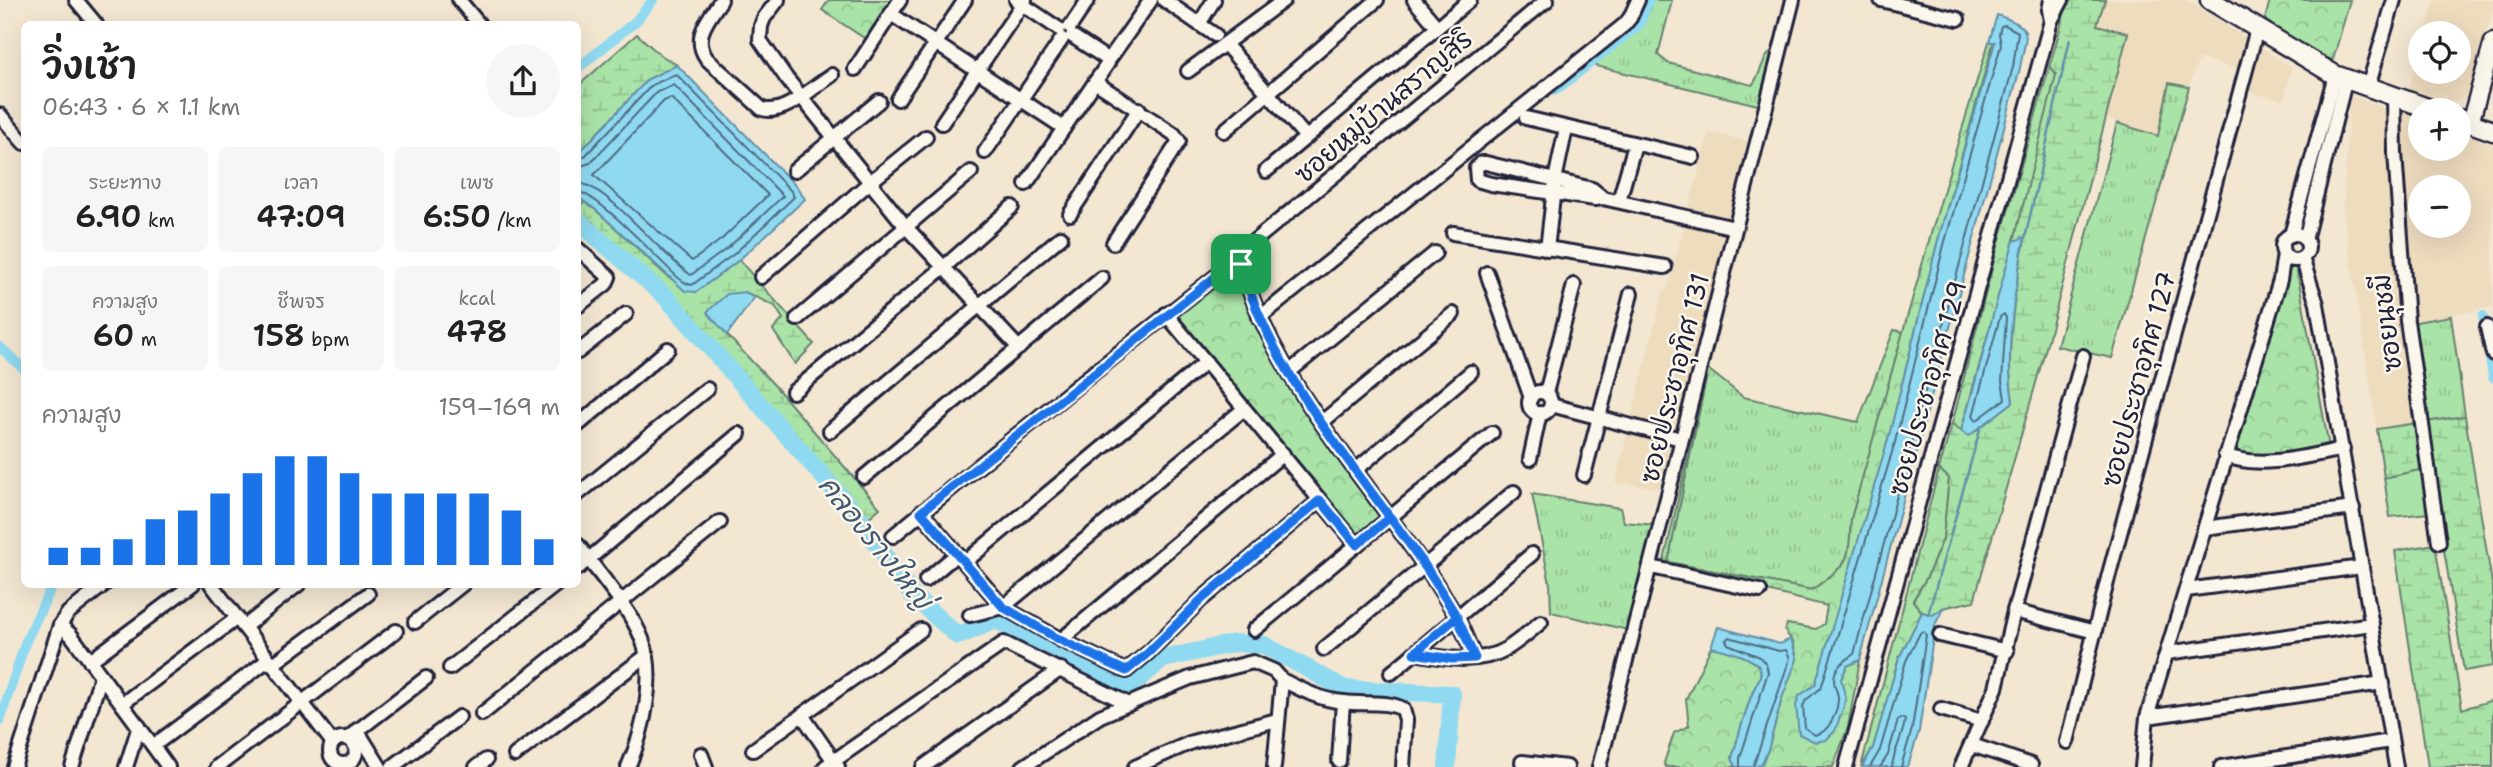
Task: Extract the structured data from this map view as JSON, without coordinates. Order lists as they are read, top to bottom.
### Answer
{
  "streets": {
    "street": [
      "ซอยหมู่บ้านสราญสิริ",
      "ซอยนุชมี",
      "ซอยประชาอุทิศ 131",
      "ซอยประชาอุทิศ 127",
      "ซอยประชาอุทิศ 129"
    ]
  },
  "water": ["คลองรางใหญ่"],
  "page": {
    "map_buttons": ["+", "−"],
    "heading": ["วิ่งเช้า", "06:43 · 6 × 1.1 km"],
    "stats": [
      ["ระยะทาง", "6.90 km"],
      ["เวลา", "47:09"],
      ["เพซ", "6:50 /km"],
      ["ความสูง", "60 m"],
      ["ชีพจร", "158 bpm"],
      ["kcal", "478"]
    ],
    "chart": ["ความสูง", "159–169 m"]
  }
}
